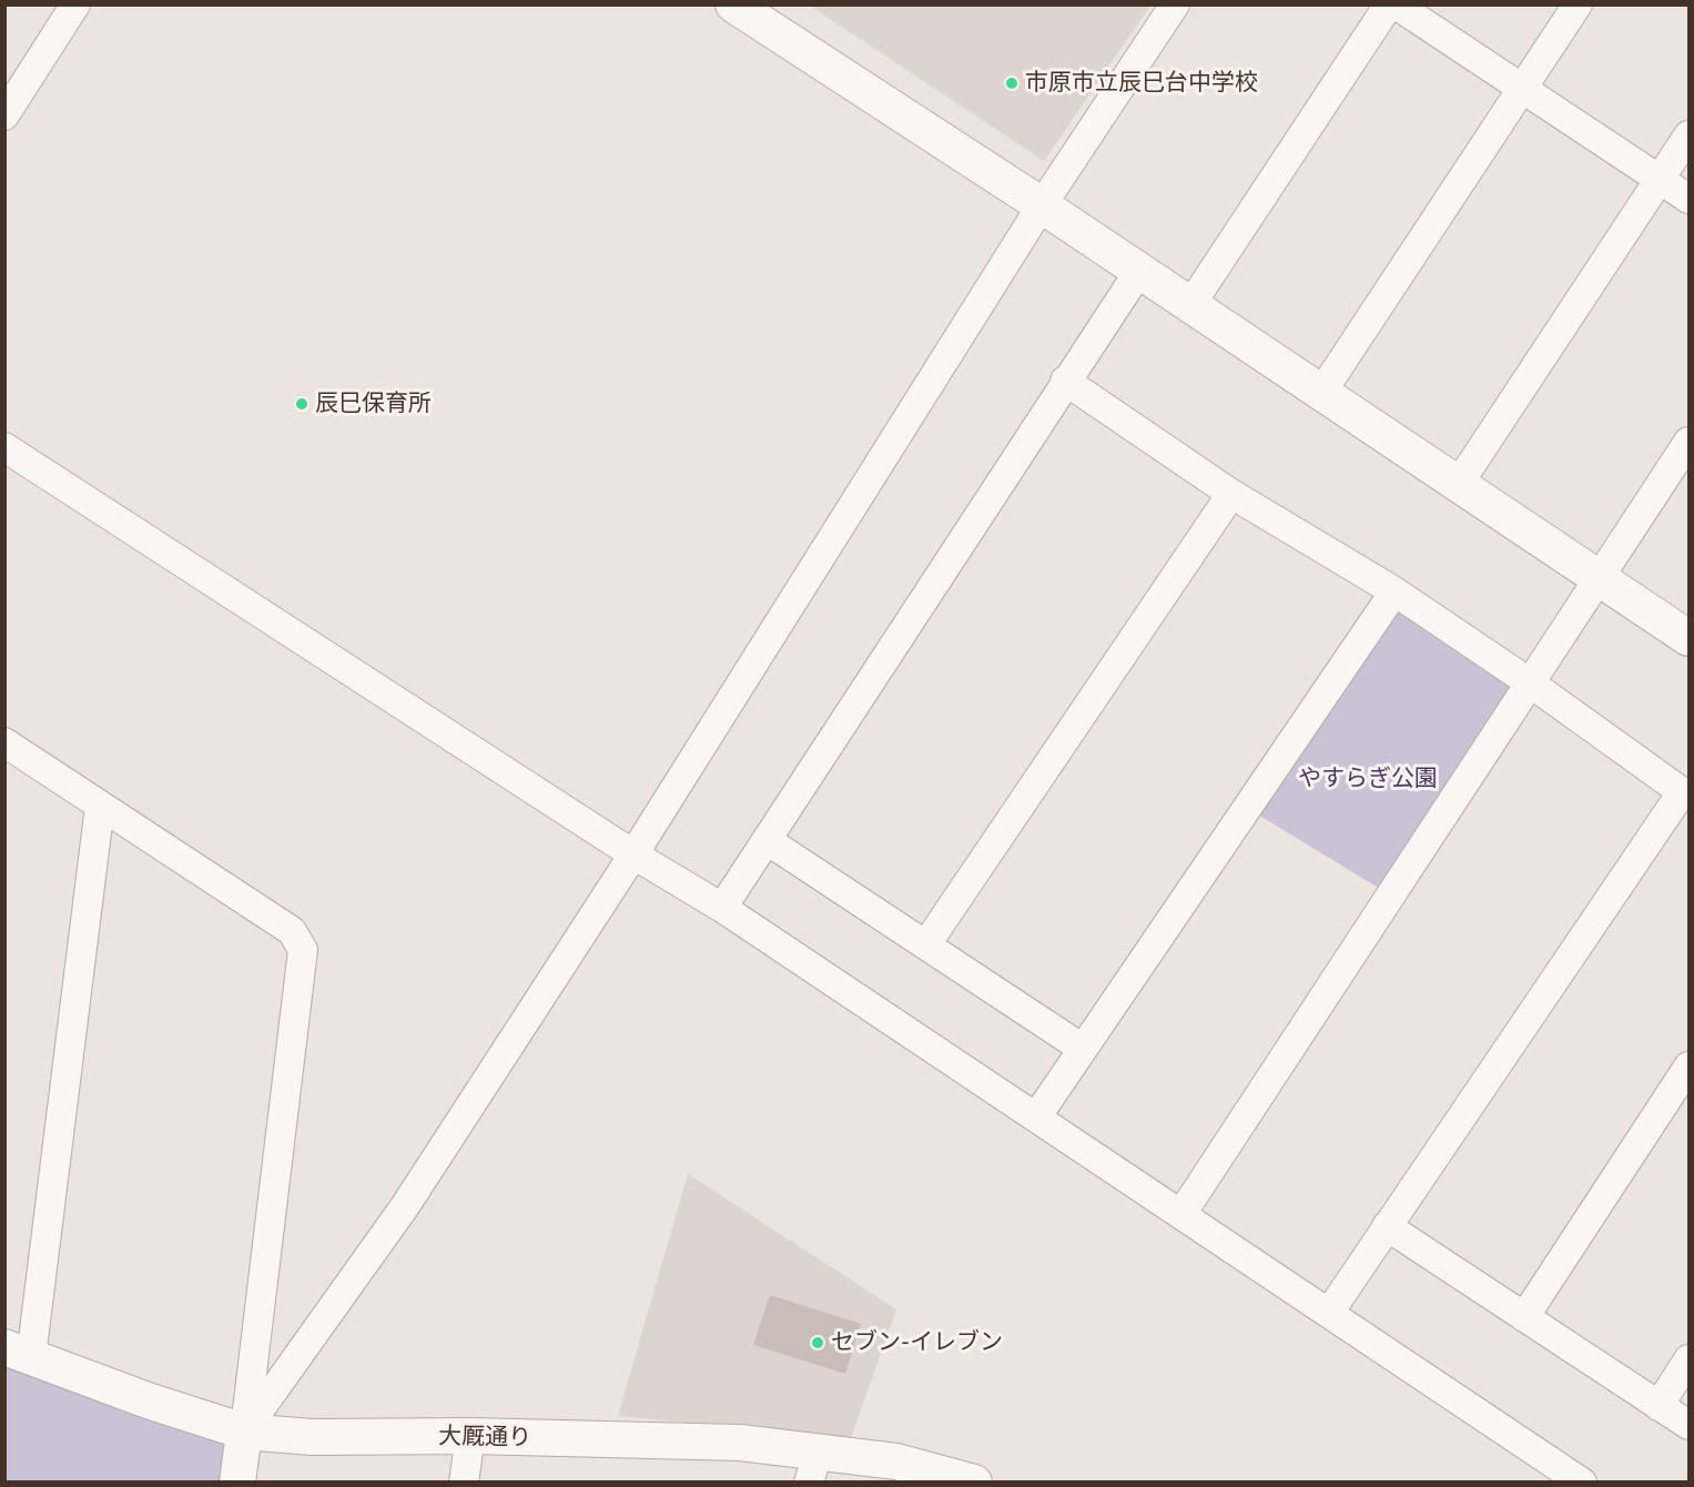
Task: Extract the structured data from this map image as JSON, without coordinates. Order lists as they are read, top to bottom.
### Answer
{
  "streets": {
    "street": ["大厩通り"]
  },
  "parks": ["やすらぎ公園"],
  "places": ["市原市立辰巳台中学校", "辰巳保育所", "セブン-イレブン"]
}
